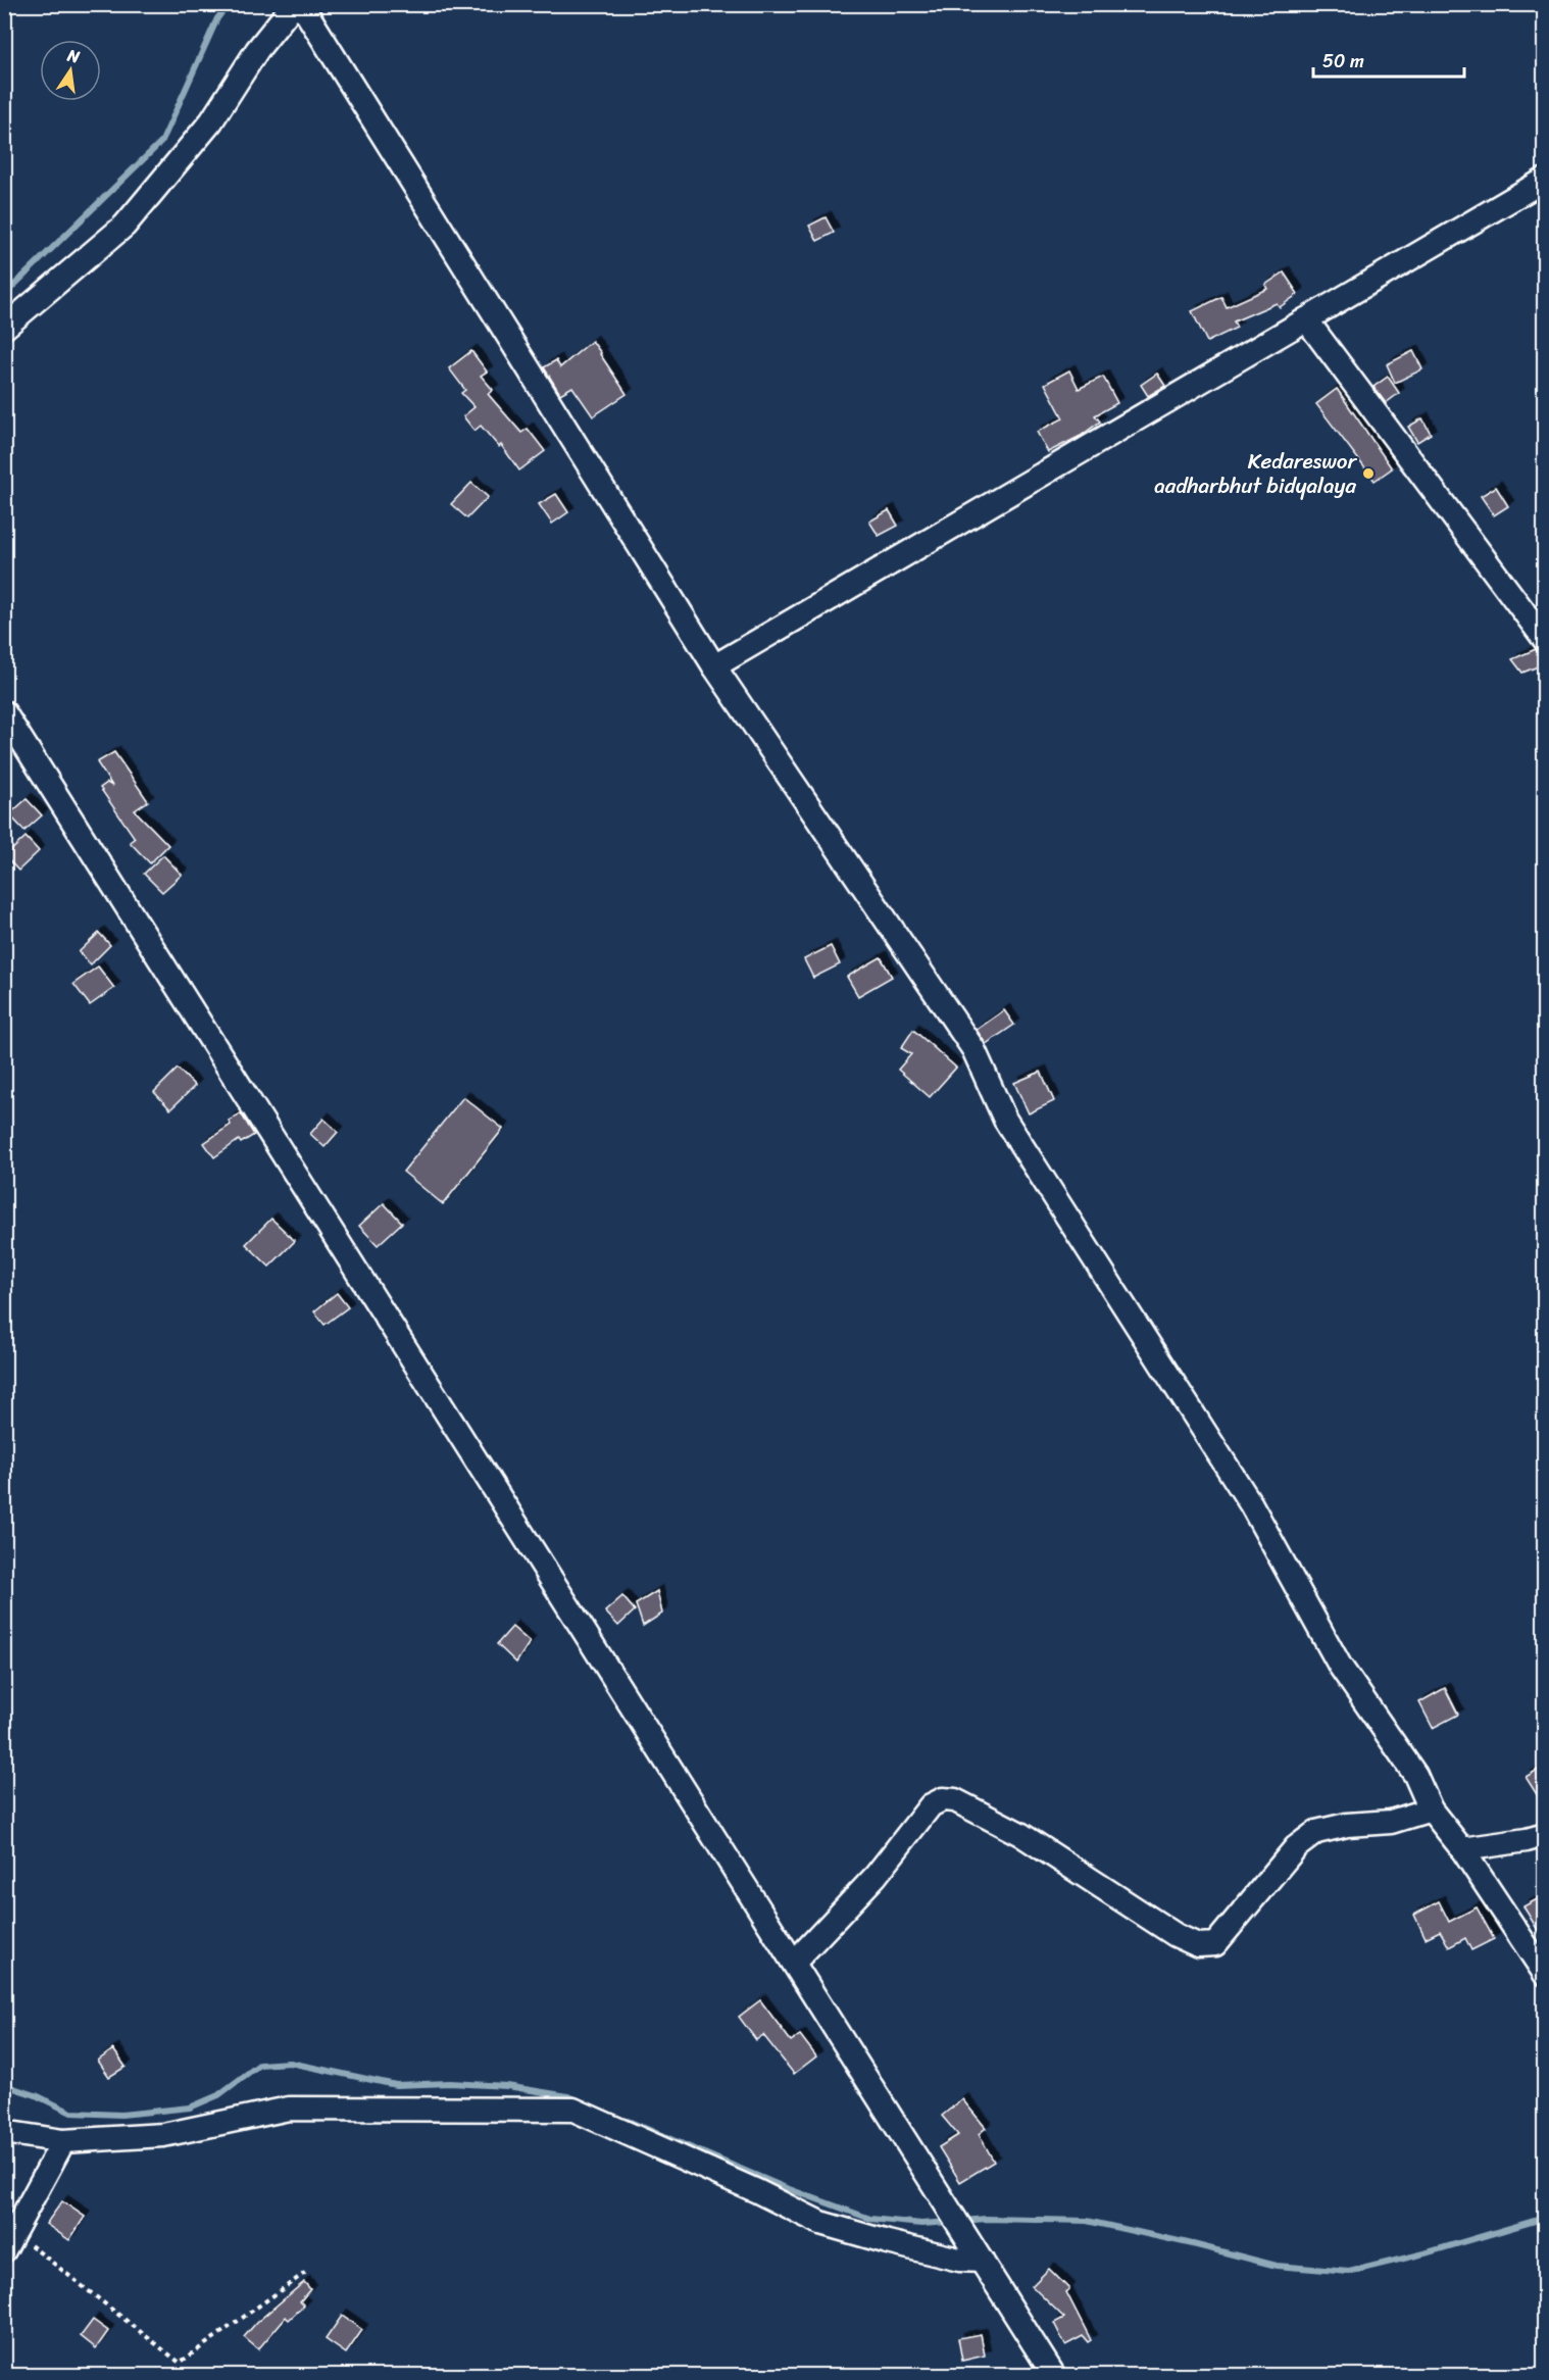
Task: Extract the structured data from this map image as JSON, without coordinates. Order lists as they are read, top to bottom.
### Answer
{
  "places": ["Kedareswor aadharbhut bidyalaya"],
  "scale_bar": "50 m",
  "north": "top"
}
